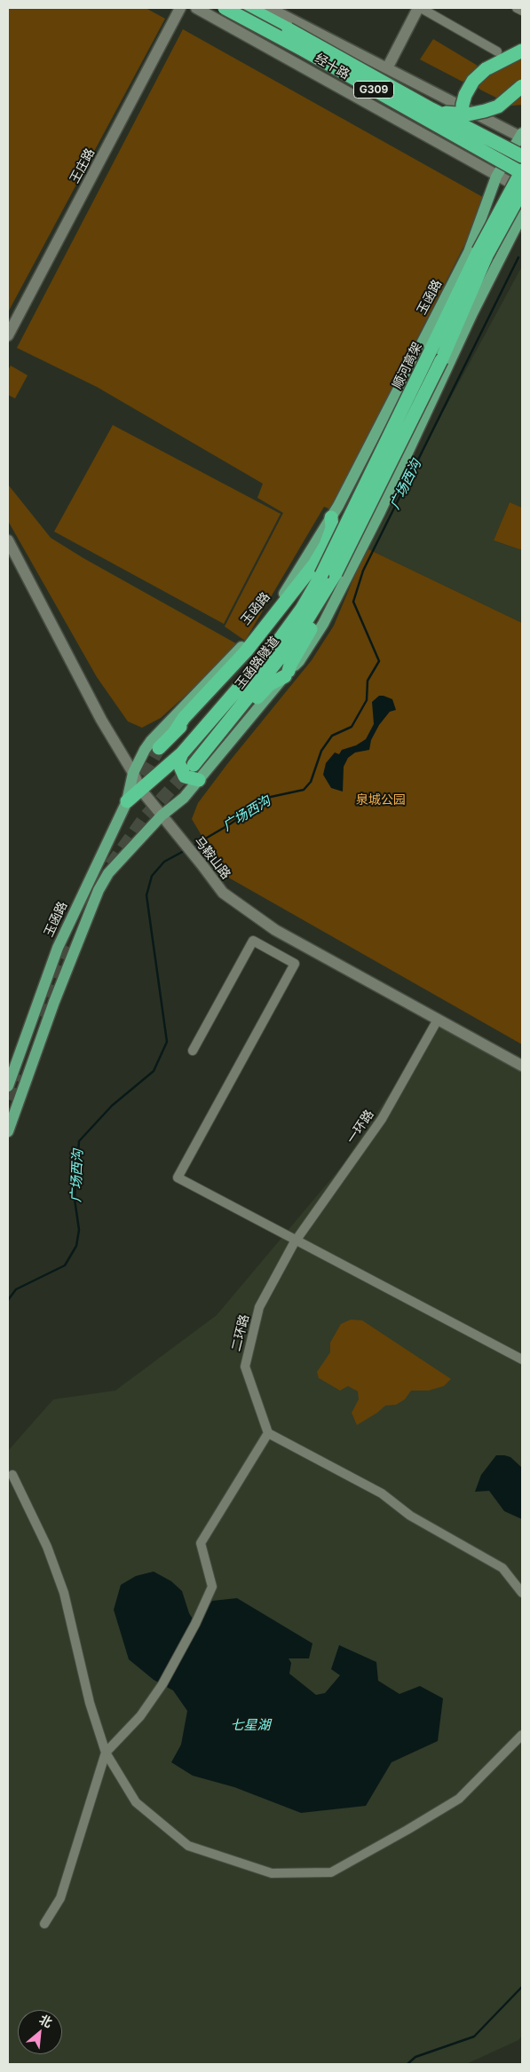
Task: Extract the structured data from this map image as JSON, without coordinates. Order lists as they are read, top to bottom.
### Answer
{
  "streets": {
    "highway": [
      "经十路",
      "G309",
      "顺河高架",
      "玉函路隧道"
    ],
    "main road": ["王庄路", "玉函路", "马鞍山路"],
    "street": ["一环路", "二环路"]
  },
  "crossings": [
    ["经十路", "玉函路"],
    ["经十路", "顺河高架"],
    ["玉函路", "马鞍山路"],
    ["顺河高架", "玉函路隧道"],
    ["马鞍山路", "一环路"],
    ["一环路", "二环路"]
  ],
  "water": ["广场西沟", "七星湖"],
  "parks": ["泉城公园"],
  "north": "top right"
}
